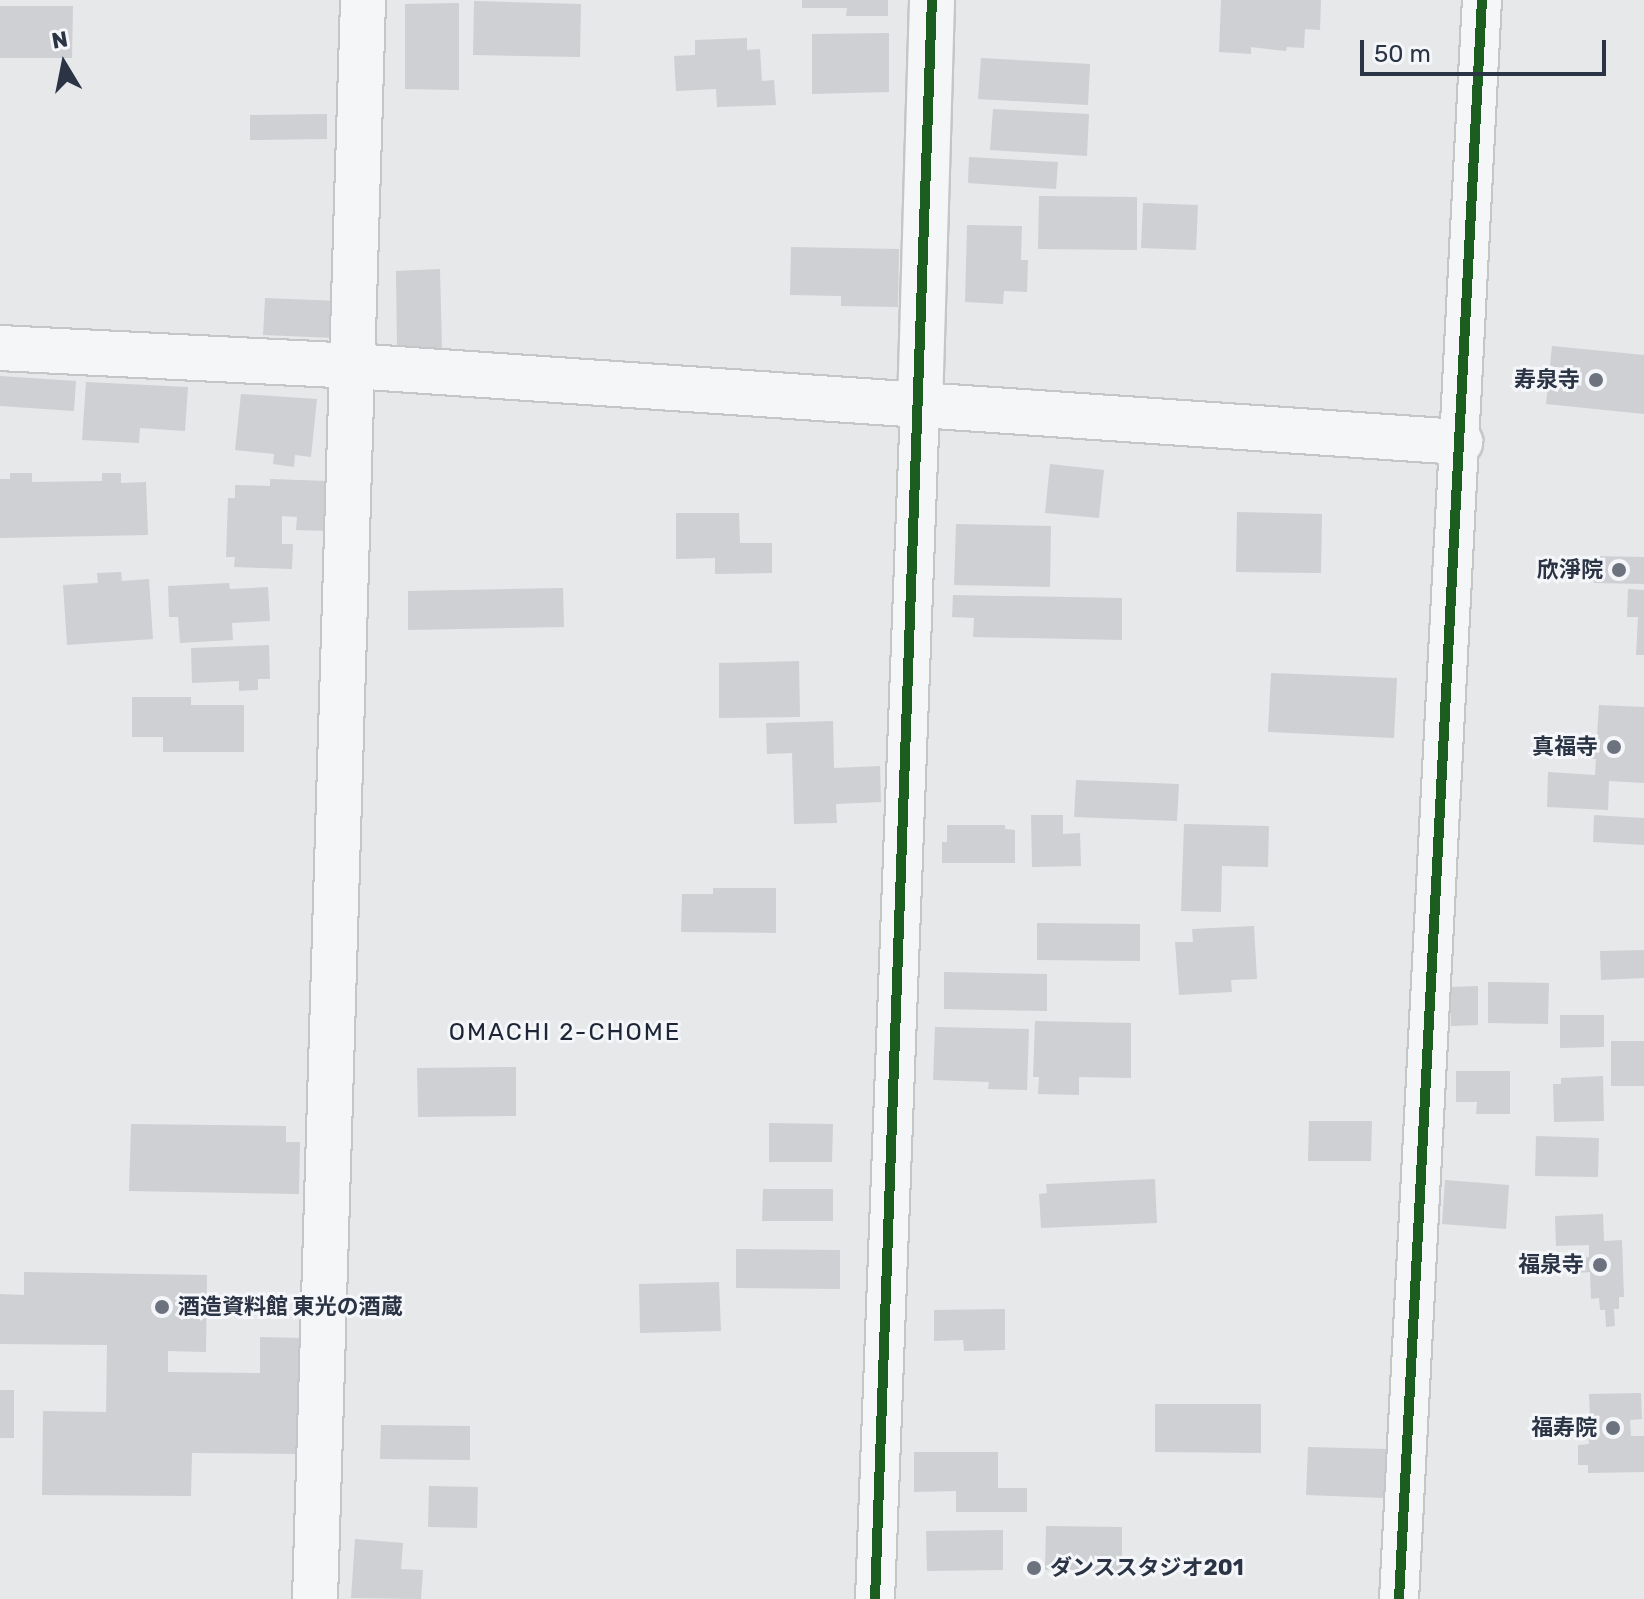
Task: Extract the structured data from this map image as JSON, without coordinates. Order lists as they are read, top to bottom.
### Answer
{
  "districts": ["OMACHI 2-CHOME"],
  "places": [
    "寿泉寺",
    "欣淨院",
    "真福寺",
    "福泉寺",
    "酒造資料館 東光の酒蔵",
    "福寿院",
    "ダンススタジオ201"
  ],
  "scale_bar": "50 m",
  "north": "top"
}
